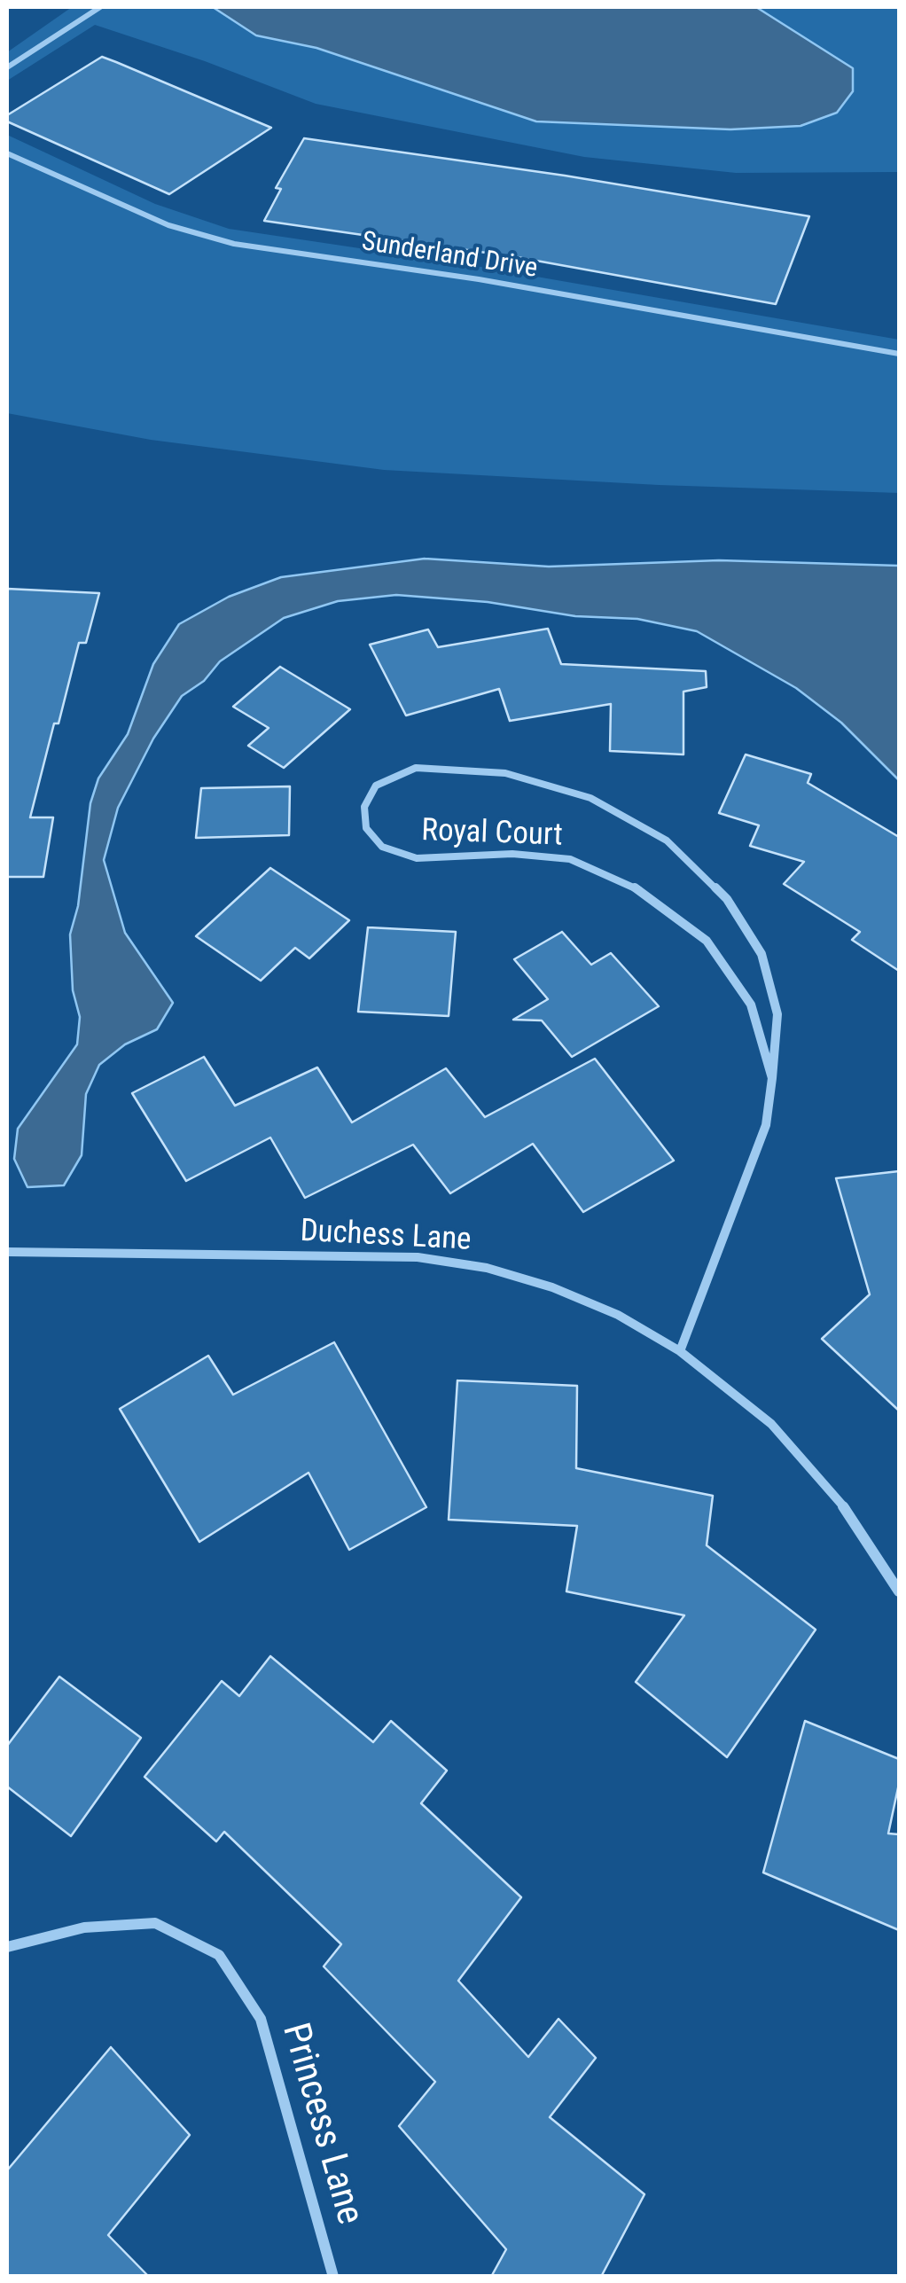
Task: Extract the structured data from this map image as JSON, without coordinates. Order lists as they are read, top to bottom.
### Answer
{
  "streets": {
    "street": [
      "Sunderland Drive",
      "Royal Court",
      "Duchess Lane",
      "Princess Lane"
    ]
  },
  "crossings": [
    ["Royal Court", "Duchess Lane"]
  ]
}
